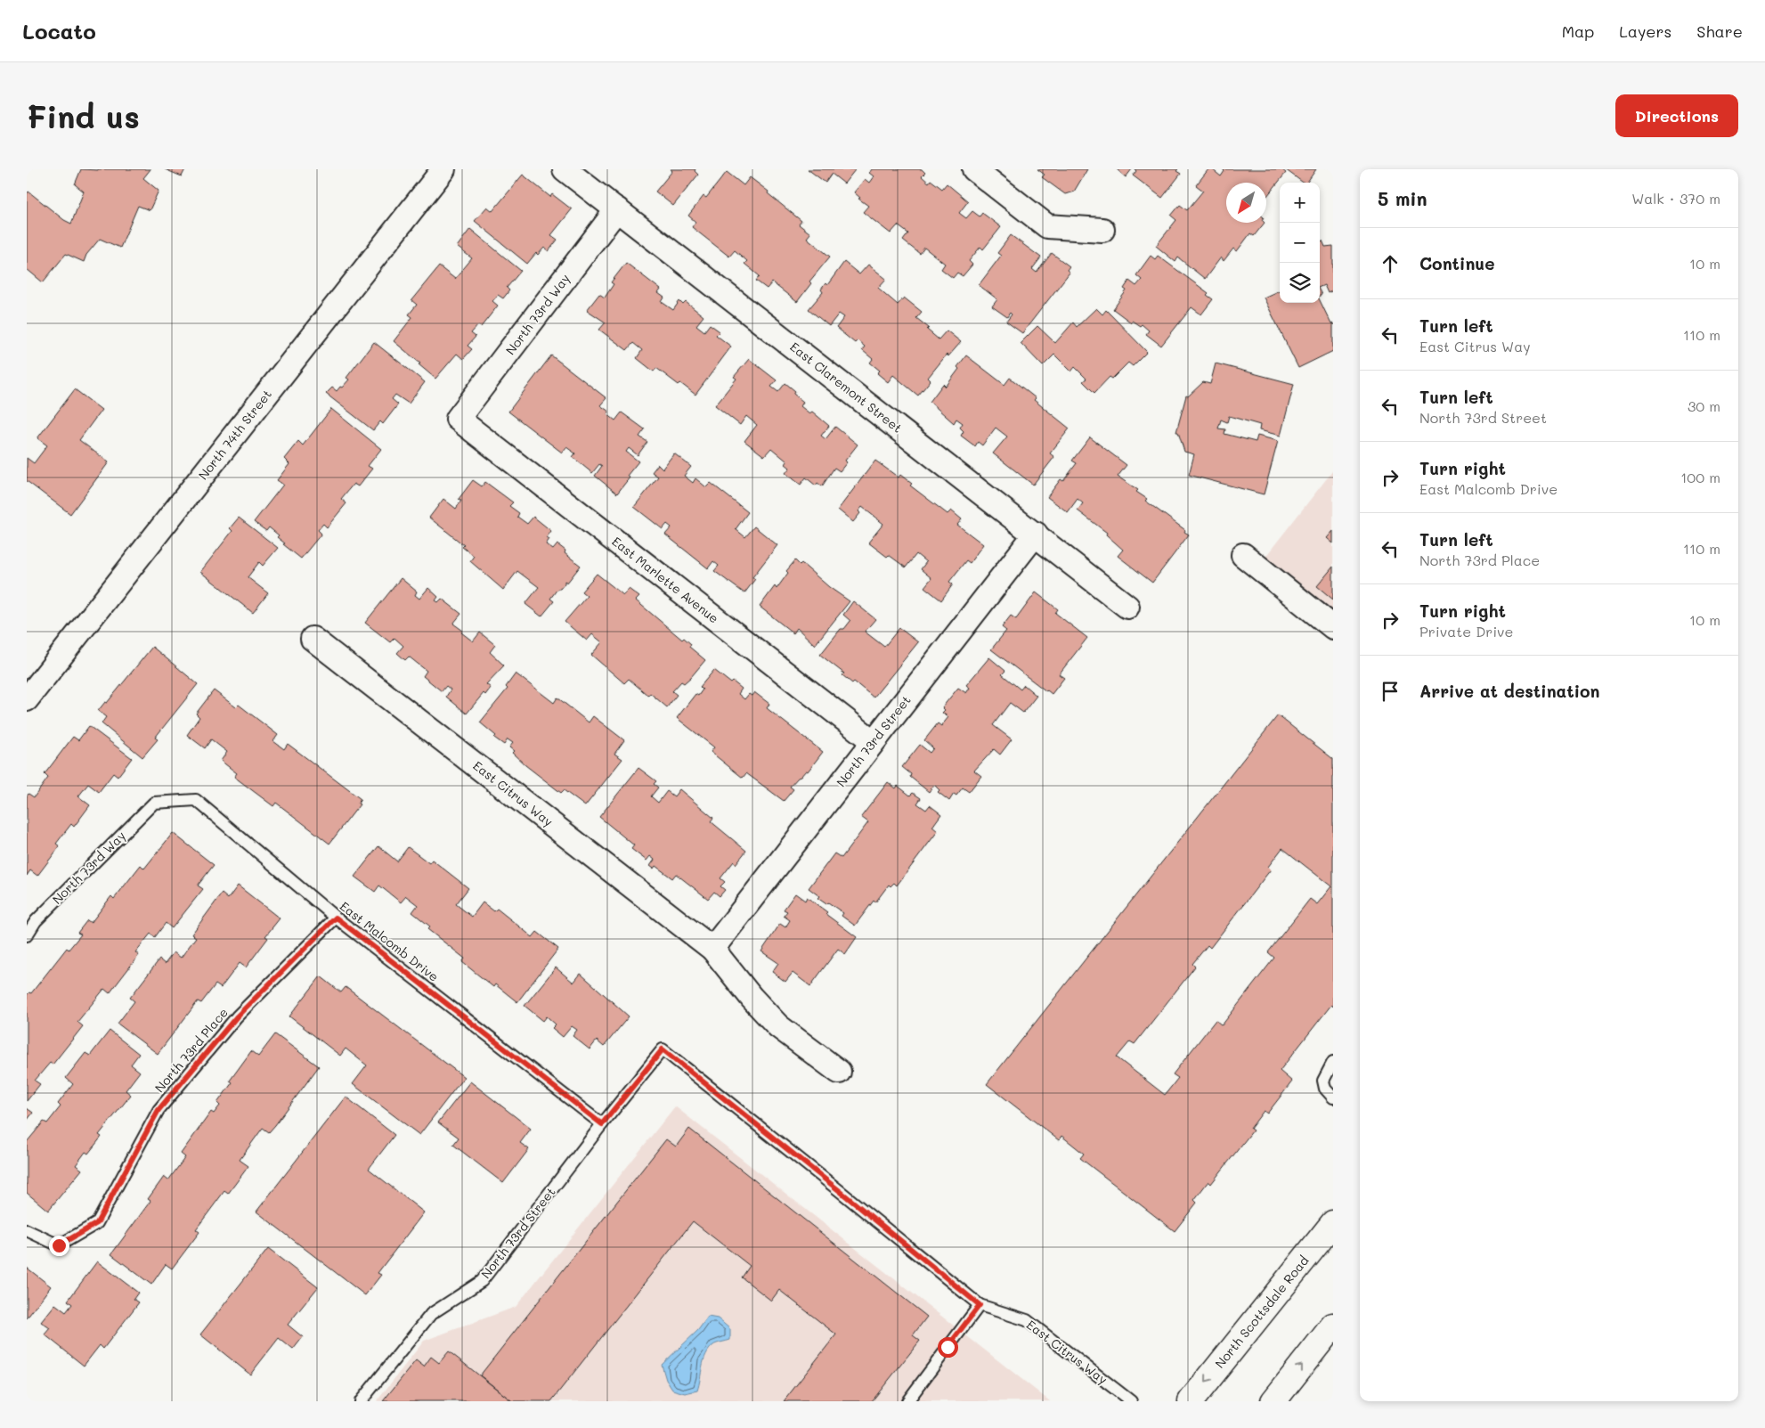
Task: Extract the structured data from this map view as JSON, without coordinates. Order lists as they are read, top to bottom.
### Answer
{
  "streets": {
    "main road": ["North Scottsdale Road"],
    "street": [
      "North 73rd Way",
      "East Claremont Street",
      "North 74th Street",
      "East Marlette Avenue",
      "North 73rd Street",
      "East Citrus Way"
    ],
    "lane": ["East Malcomb Drive", "North 73rd Place"]
  },
  "crossings": [
    ["North 73rd Way", "East Claremont Street"],
    ["North 73rd Way", "East Marlette Avenue"],
    ["North 73rd Way", "East Malcomb Drive"],
    ["East Claremont Street", "North 73rd Street"],
    ["East Marlette Avenue", "North 73rd Street"],
    ["North 73rd Street", "East Citrus Way"],
    ["North 73rd Street", "East Malcomb Drive"],
    ["East Malcomb Drive", "North 73rd Place"]
  ],
  "north": "bottom left",
  "page": {
    "header": "Locato",
    "nav": ["Map", "Layers", "Share"],
    "buttons": "Directions",
    "title": "Find us",
    "heading": ["5 min", "Walk · 370 m"],
    "map_buttons": ["+", "−"],
    "list": [
      ["Continue", "10 m"],
      ["Turn left", "East Citrus Way", "110 m"],
      ["Turn left", "North 73rd Street", "30 m"],
      ["Turn right", "East Malcomb Drive", "100 m"],
      ["Turn left", "North 73rd Place", "110 m"],
      ["Turn right", "Private Drive", "10 m"],
      "Arrive at destination"
    ]
  }
}
